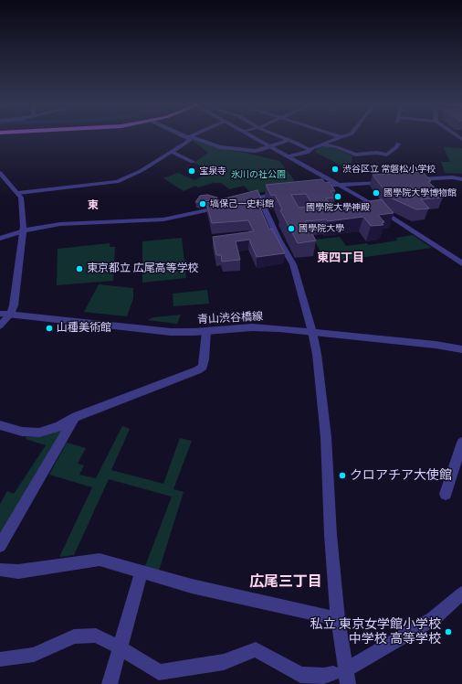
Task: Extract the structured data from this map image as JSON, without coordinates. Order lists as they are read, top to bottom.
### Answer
{
  "streets": {
    "street": ["青山渋谷橋線"]
  },
  "districts": ["東", "東四丁目", "広尾三丁目"],
  "parks": ["氷川の社公園"],
  "places": [
    "渋谷区立 常磐松小学校",
    "宝泉寺",
    "國學院大學博物館",
    "國學院大學神殿",
    "塙保己一史料館",
    "國學院大學",
    "東京都立 広尾高等学校",
    "山種美術館",
    "クロアチア大使館",
    "私立 東京女学館小学校 中学校 高等学校"
  ]
}
